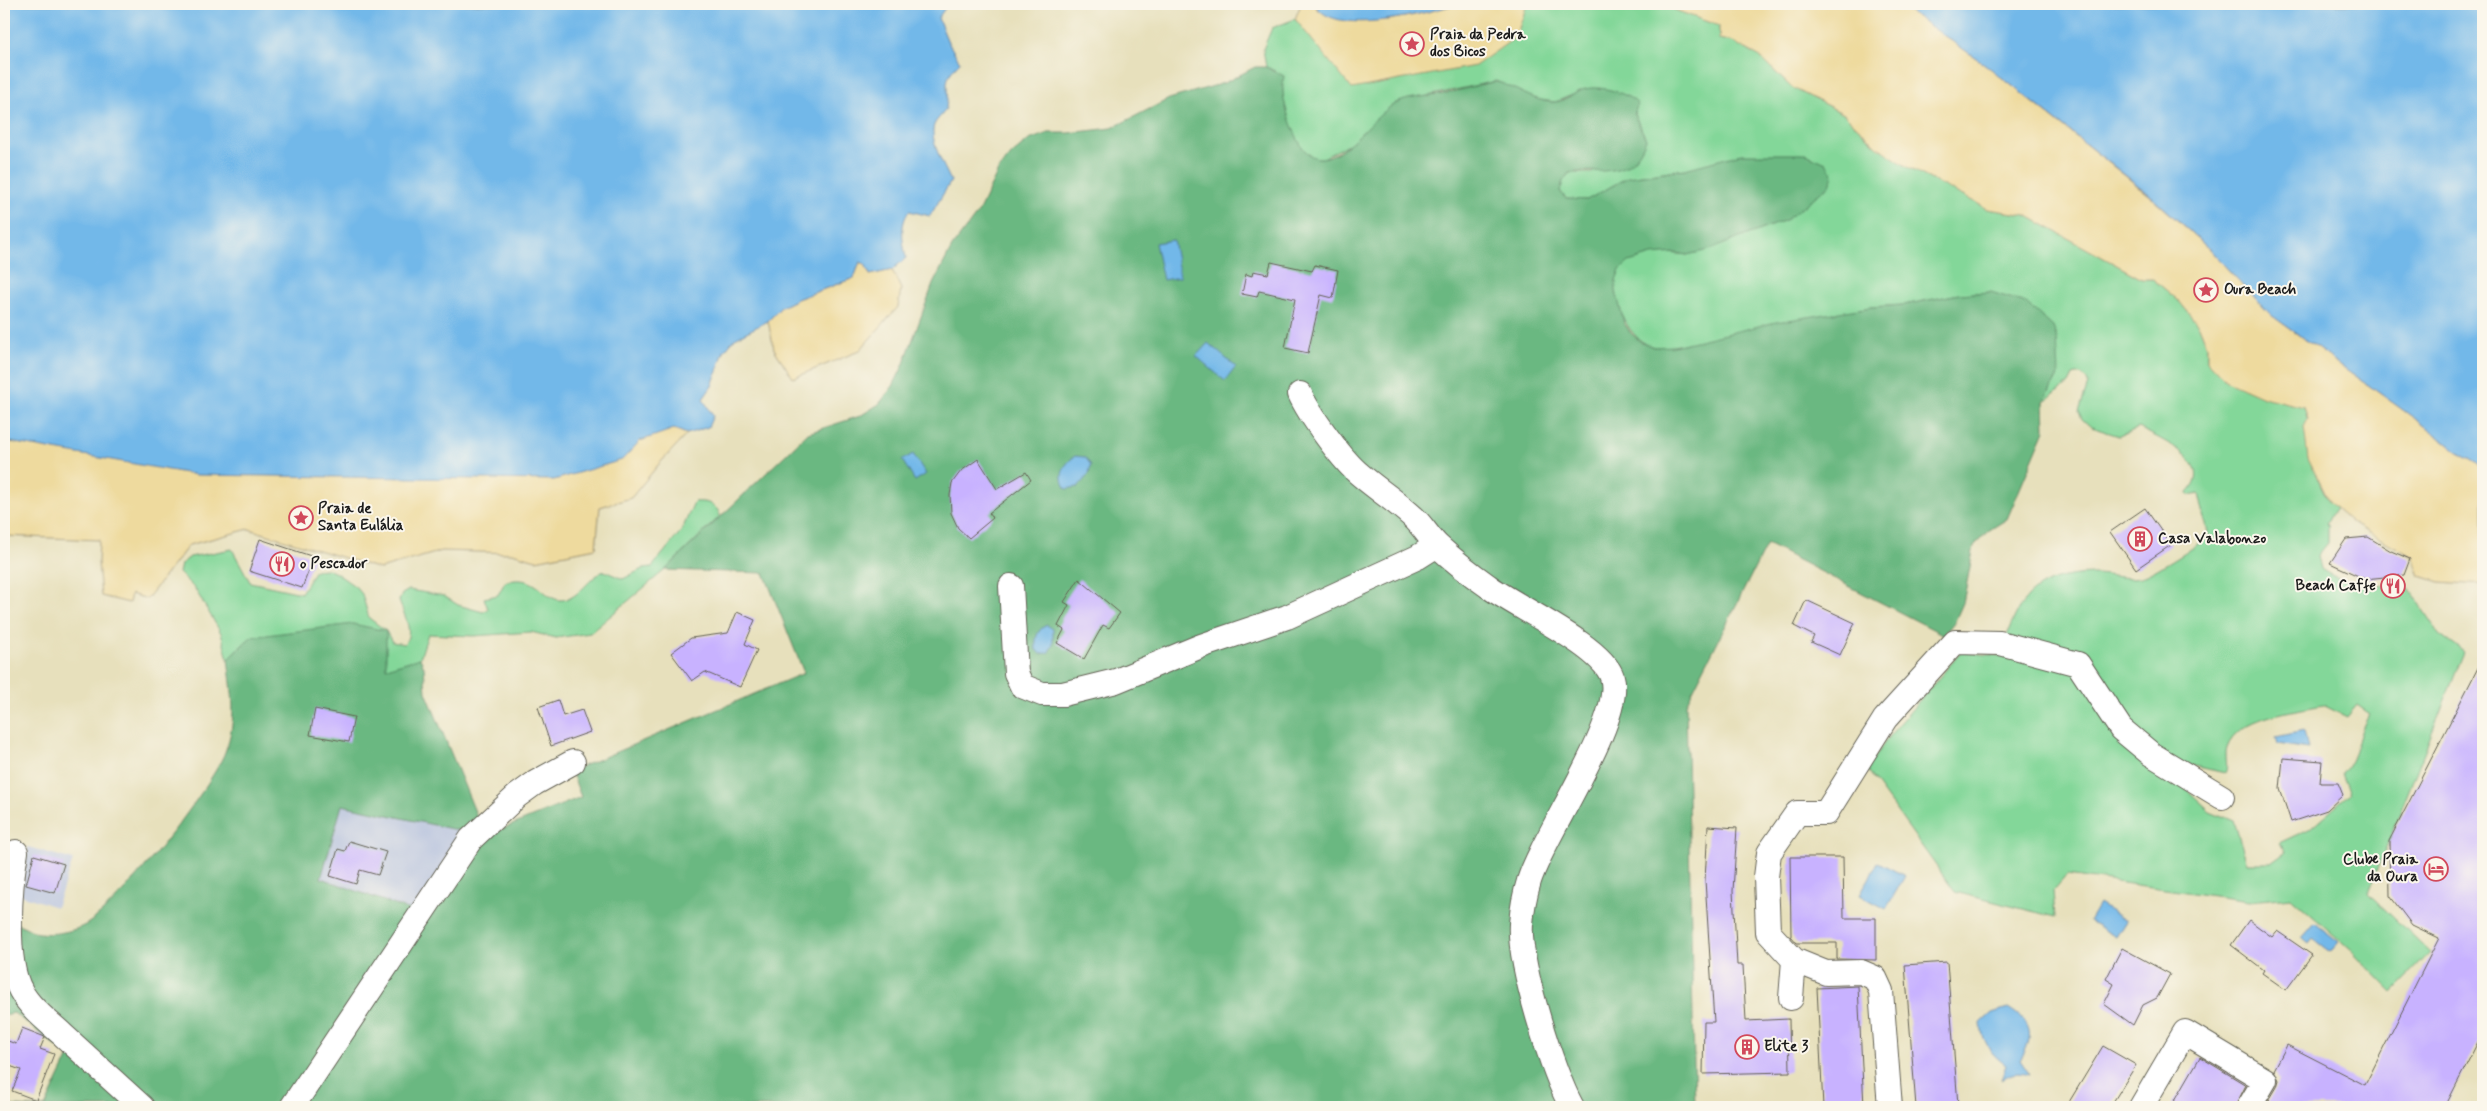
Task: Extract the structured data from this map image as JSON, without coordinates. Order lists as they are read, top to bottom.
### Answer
{
  "places": {
    "place": ["Praia da Pedra dos Bicos", "Oura Beach", "Praia de Santa Eulália"],
    "building": ["Casa Valabonzo", "Elite 3"],
    "restaurant": ["o Pescador", "Beach Caffe"],
    "hotel": ["Clube Praia da Oura"]
  }
}
